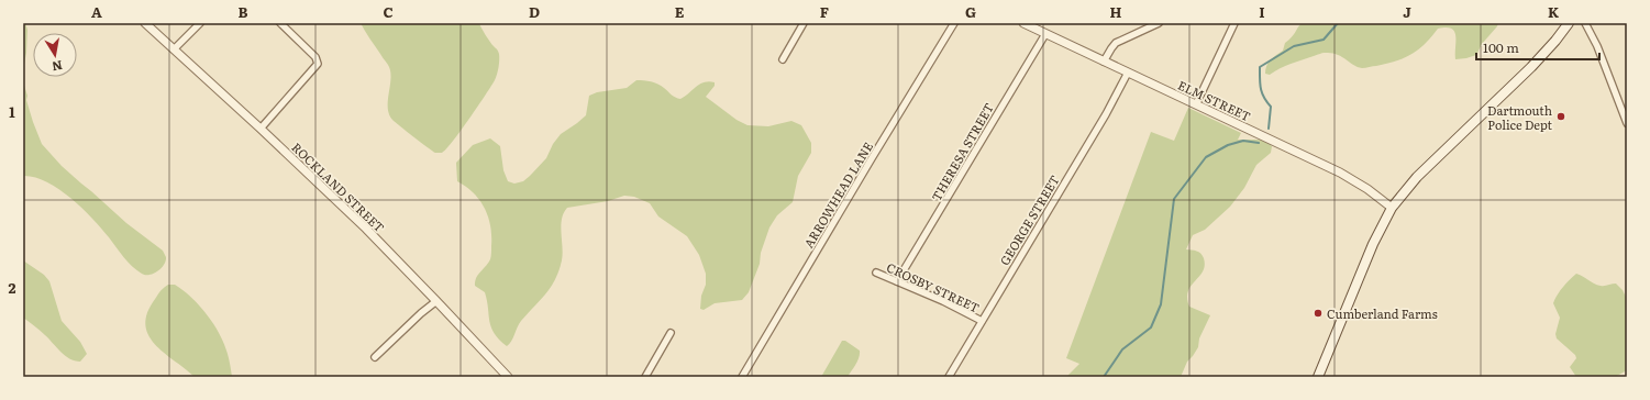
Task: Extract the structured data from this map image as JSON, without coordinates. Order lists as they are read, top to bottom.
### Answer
{
  "streets": {
    "street": [
      "ELM STREET",
      "THERESA STREET",
      "ROCKLAND STREET",
      "ARROWHEAD LANE",
      "GEORGE STREET",
      "CROSBY STREET"
    ]
  },
  "crossings": [
    ["ELM STREET", "THERESA STREET"],
    ["ELM STREET", "GEORGE STREET"],
    ["THERESA STREET", "CROSBY STREET"],
    ["GEORGE STREET", "CROSBY STREET"]
  ],
  "places": ["Dartmouth Police Dept", "Cumberland Farms"],
  "scale_bar": "100 m",
  "north": "bottom",
  "grid": {
    "columns": [
      "A",
      "B",
      "C",
      "D",
      "E",
      "F",
      "G",
      "H",
      "I",
      "J",
      "K"
    ],
    "rows": ["1", "2"]
  }
}
